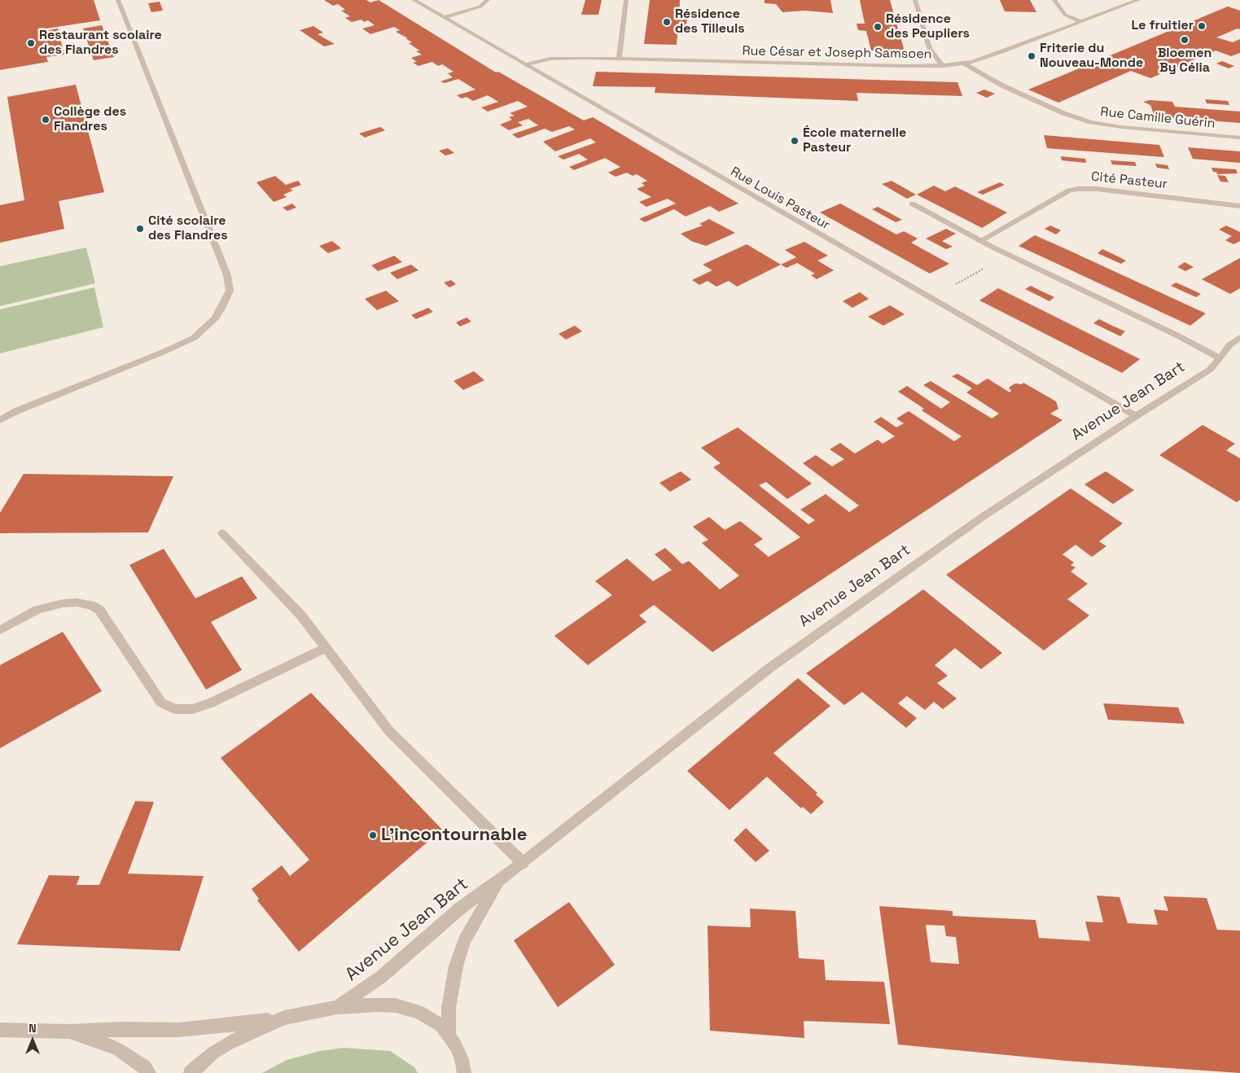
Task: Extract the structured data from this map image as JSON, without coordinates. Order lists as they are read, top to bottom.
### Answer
{
  "streets": {
    "street": [
      "Rue César et Joseph Samsoen",
      "Rue Camille Guérin",
      "Cité Pasteur",
      "Rue Louis Pasteur",
      "Avenue Jean Bart"
    ]
  },
  "crossings": [
    ["Rue César et Joseph Samsoen", "Rue Camille Guérin"],
    ["Rue César et Joseph Samsoen", "Rue Louis Pasteur"],
    ["Rue Louis Pasteur", "Avenue Jean Bart"]
  ],
  "places": [
    "Résidence des Tilleuls",
    "Le fruitier",
    "Résidence des Peupliers",
    "Bloemen By Célia",
    "Restaurant scolaire des Flandres",
    "Friterie du Nouveau-Monde",
    "Collège des Flandres",
    "École maternelle Pasteur",
    "Cité scolaire des Flandres",
    "L'incontournable"
  ],
  "north": "top"
}
